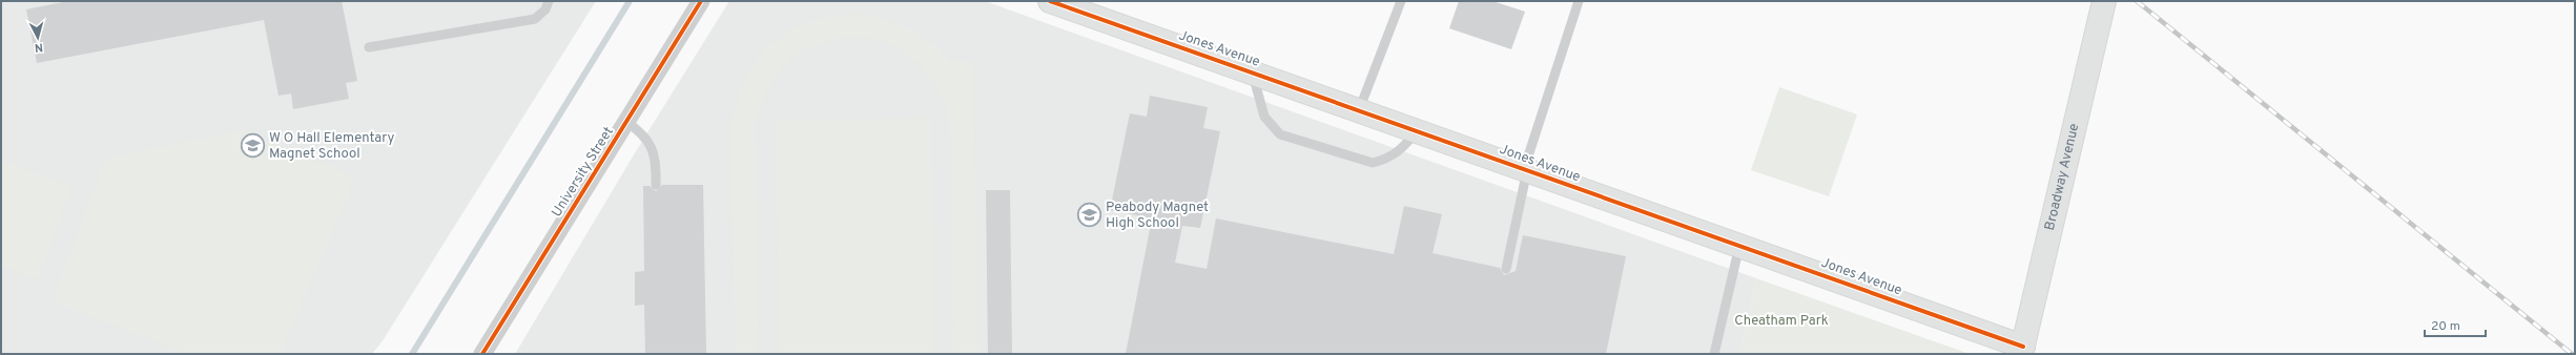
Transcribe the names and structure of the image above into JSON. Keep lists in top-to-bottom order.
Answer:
{
  "streets": {
    "street": ["Jones Avenue", "University Street", "Broadway Avenue"]
  },
  "crossings": [
    ["Jones Avenue", "Broadway Avenue"]
  ],
  "parks": ["Cheatham Park"],
  "places": {
    "school or university": ["W O Hall Elementary Magnet School", "Peabody Magnet High School"]
  },
  "scale_bar": "20 m",
  "north": "bottom"
}
